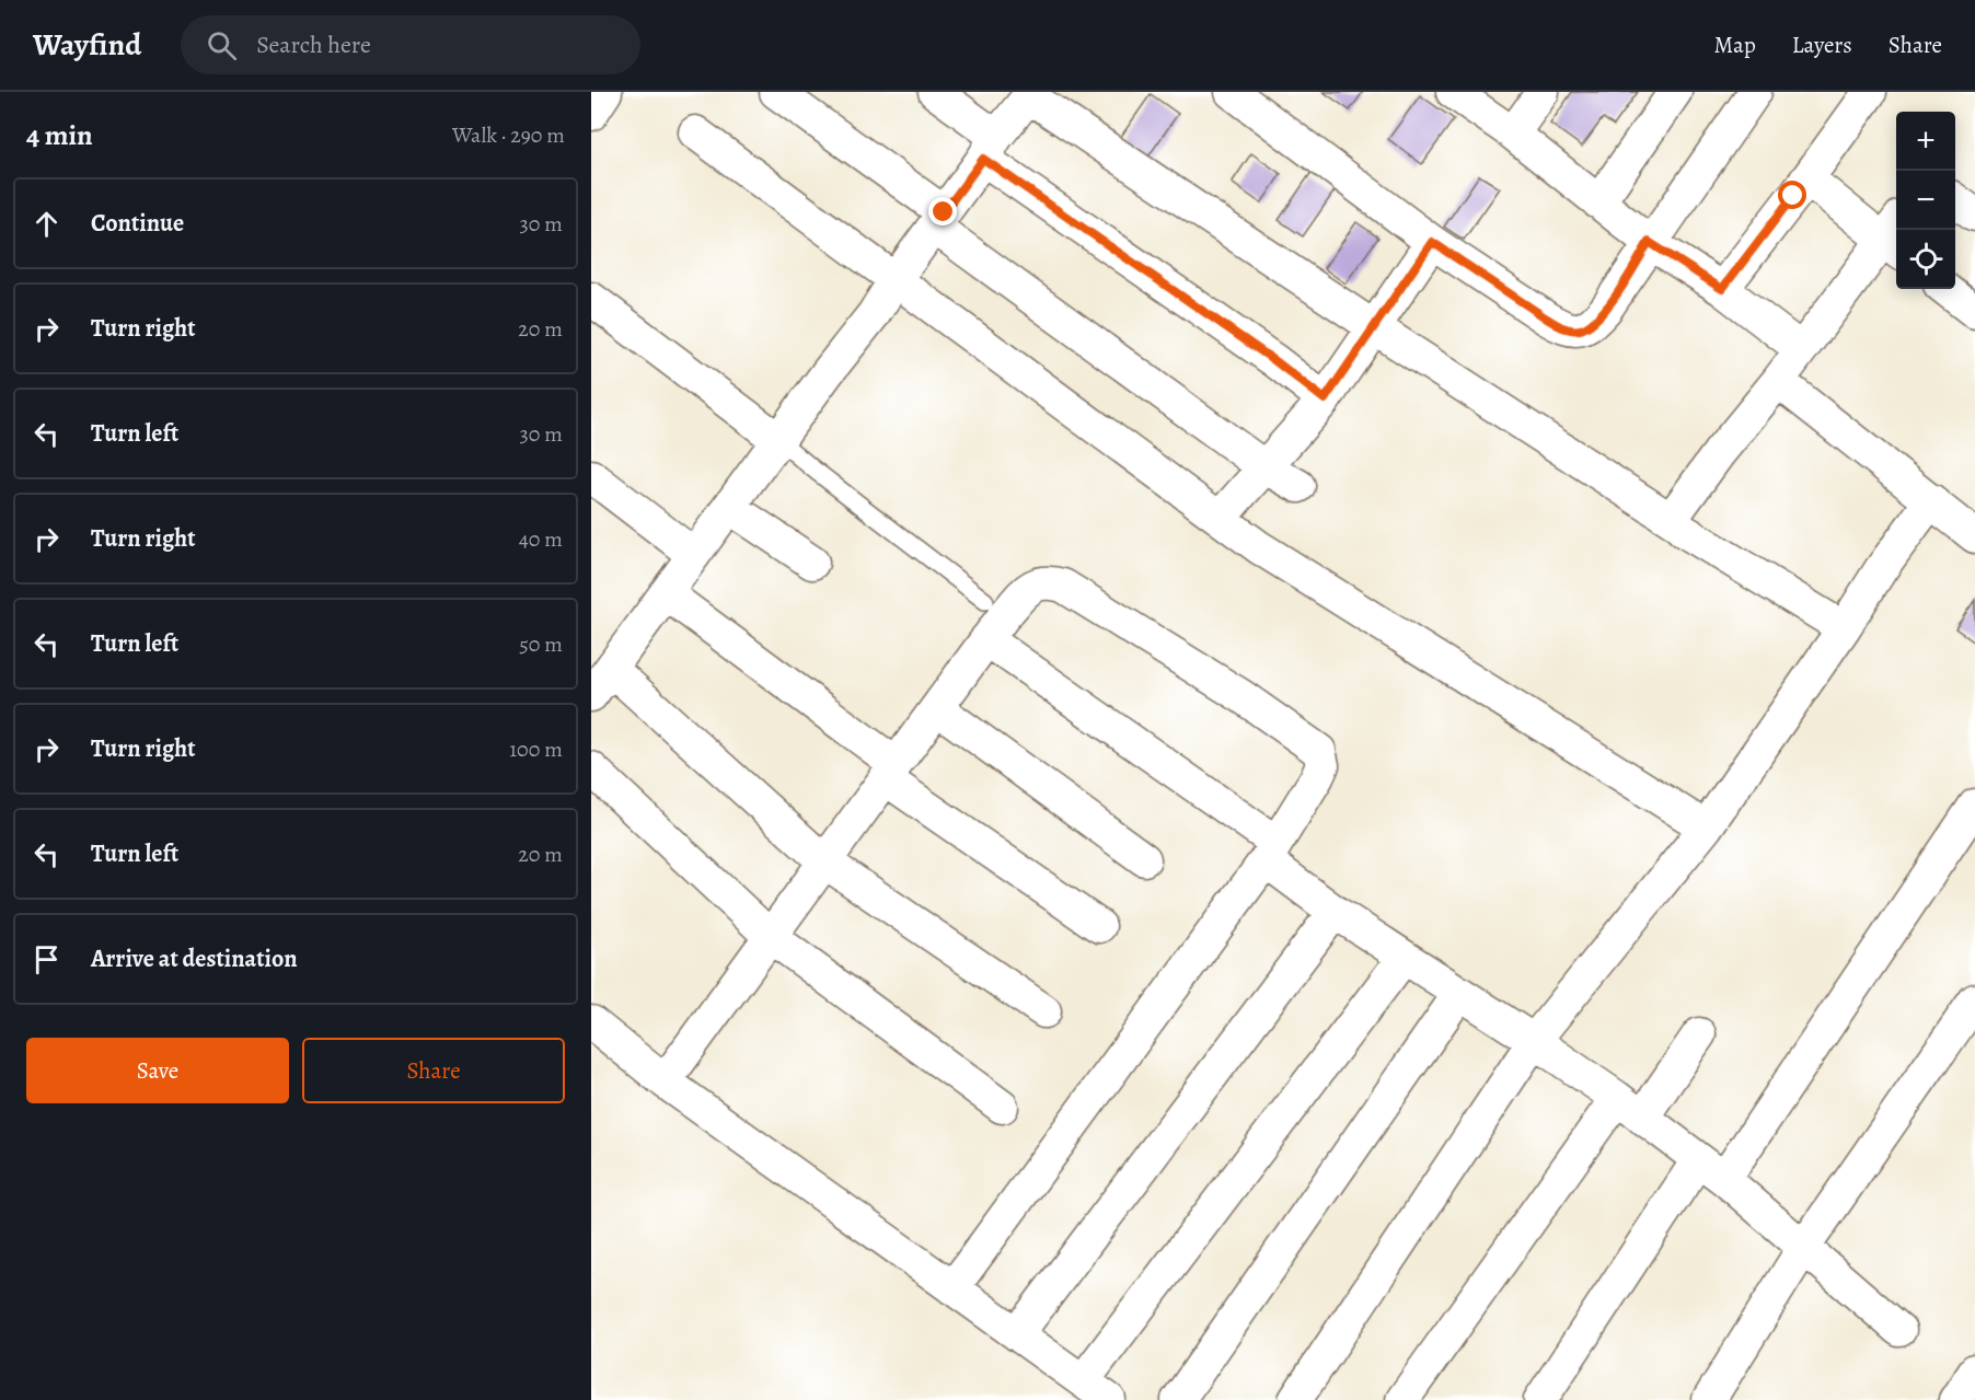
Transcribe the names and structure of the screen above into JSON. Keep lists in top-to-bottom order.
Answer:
{
  "page": {
    "header": "Wayfind",
    "search": "Search here",
    "nav": ["Map", "Layers", "Share"],
    "heading": ["4 min", "Walk · 290 m"],
    "map_buttons": ["+", "−"],
    "list": [
      ["Continue", "30 m"],
      ["Turn right", "20 m"],
      ["Turn left", "30 m"],
      ["Turn right", "40 m"],
      ["Turn left", "50 m"],
      ["Turn right", "100 m"],
      ["Turn left", "20 m"],
      "Arrive at destination"
    ],
    "buttons": ["Save", "Share"]
  }
}
